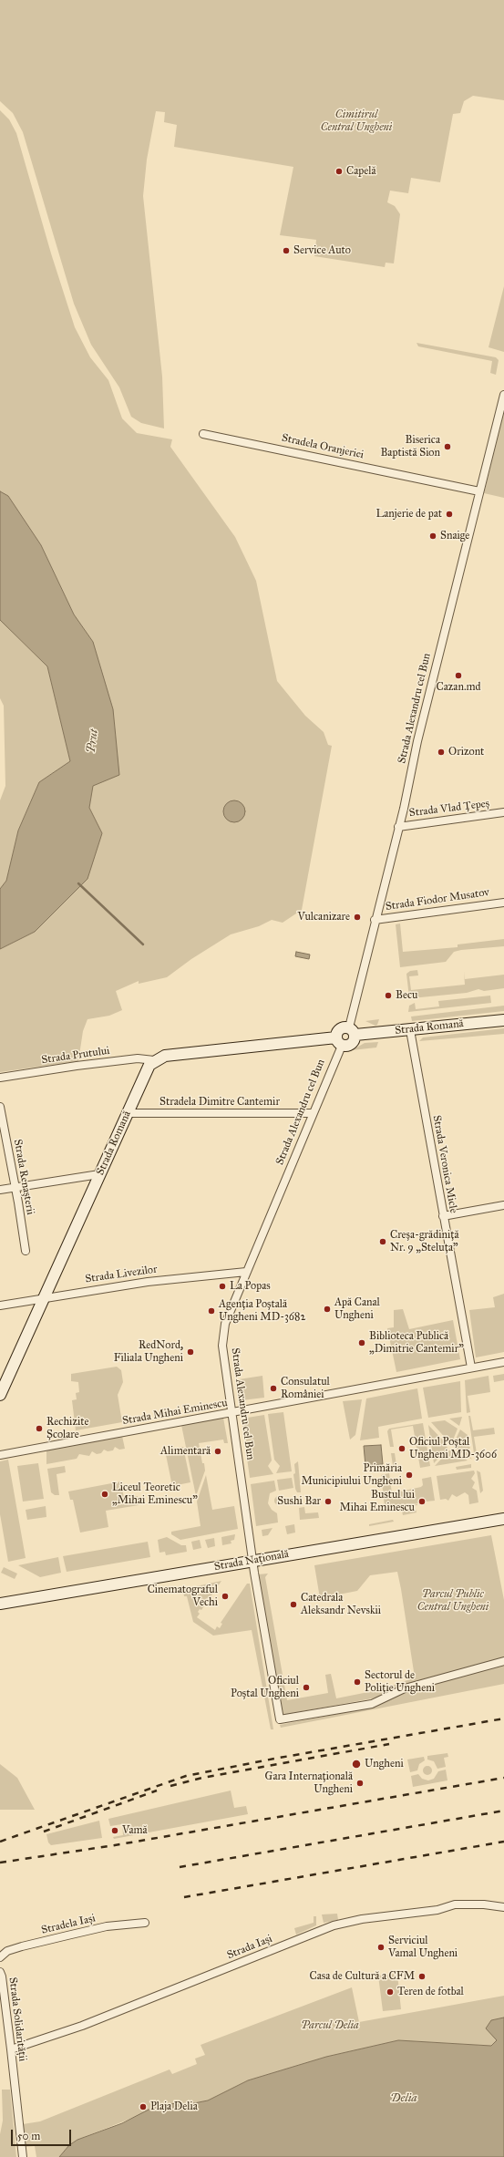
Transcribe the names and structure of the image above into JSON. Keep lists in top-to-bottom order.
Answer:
{
  "streets": {
    "main road": ["Strada Romană", "Strada Națională"],
    "street": [
      "Stradela Oranjeriei",
      "Strada Alexandru cel Bun",
      "Strada Vlad Ţepeș",
      "Strada Fiodor Musatov",
      "Strada Prutului",
      "Stradela Dimitre Cantemir",
      "Strada Veronica Micle",
      "Strada Renașterii",
      "Strada Livezilor",
      "Strada Mihai Eminescu",
      "Stradela Iași",
      "Strada Iași",
      "Strada Solidarității"
    ]
  },
  "crossings": [
    ["Stradela Oranjeriei", "Strada Alexandru cel Bun"],
    ["Strada Alexandru cel Bun", "Strada Vlad Ţepeș"],
    ["Strada Alexandru cel Bun", "Strada Fiodor Musatov"],
    ["Strada Alexandru cel Bun", "Strada Romană"],
    ["Strada Alexandru cel Bun", "Stradela Dimitre Cantemir"],
    ["Strada Alexandru cel Bun", "Strada Livezilor"],
    ["Strada Alexandru cel Bun", "Strada Mihai Eminescu"],
    ["Strada Alexandru cel Bun", "Strada Națională"],
    ["Strada Romană", "Strada Prutului"],
    ["Strada Romană", "Stradela Dimitre Cantemir"],
    ["Strada Romană", "Strada Veronica Micle"],
    ["Strada Romană", "Strada Livezilor"],
    ["Strada Veronica Micle", "Strada Mihai Eminescu"],
    ["Strada Iași", "Strada Solidarității"]
  ],
  "water": ["Prut", "Delia"],
  "parks": ["Cimitirul Central Ungheni", "Parcul Public Central Ungheni", "Parcul Delia"],
  "places": [
    "Capelă",
    "Service Auto",
    "Biserica Baptistă Sion",
    "Lanjerie de pat",
    "Snaige",
    "Cazan.md",
    "Orizont",
    "Vulcanizare",
    "Becu",
    "Creșa-grădiniță Nr. 9 „Steluța”",
    "La Popas",
    "Apă Canal Ungheni",
    "Agenția Poștală Ungheni MD-3682",
    "Biblioteca Publică „Dimitrie Cantemir\"",
    "RedNord, Filiala Ungheni",
    "Consulatul României",
    "Rechizite Școlare",
    "Oficiul Poștal Ungheni MD-3606",
    "Alimentară",
    "Primăria Municipiului Ungheni",
    "Liceul Teoretic „Mihai Eminescu”",
    "Sushi Bar",
    "Bustul lui Mihai Eminescu",
    "Cinematograful Vechi",
    "Catedrala Aleksandr Nevskii",
    "Sectorul de Poliție Ungheni",
    "Oficiul Poștal Ungheni",
    "Ungheni",
    "Gara Internațională Ungheni",
    "Vamă",
    "Serviciul Vamal Ungheni",
    "Casa de Cultură a CFM",
    "Teren de fotbal",
    "Plaja Delia"
  ],
  "scale_bar": "50 m"
}
